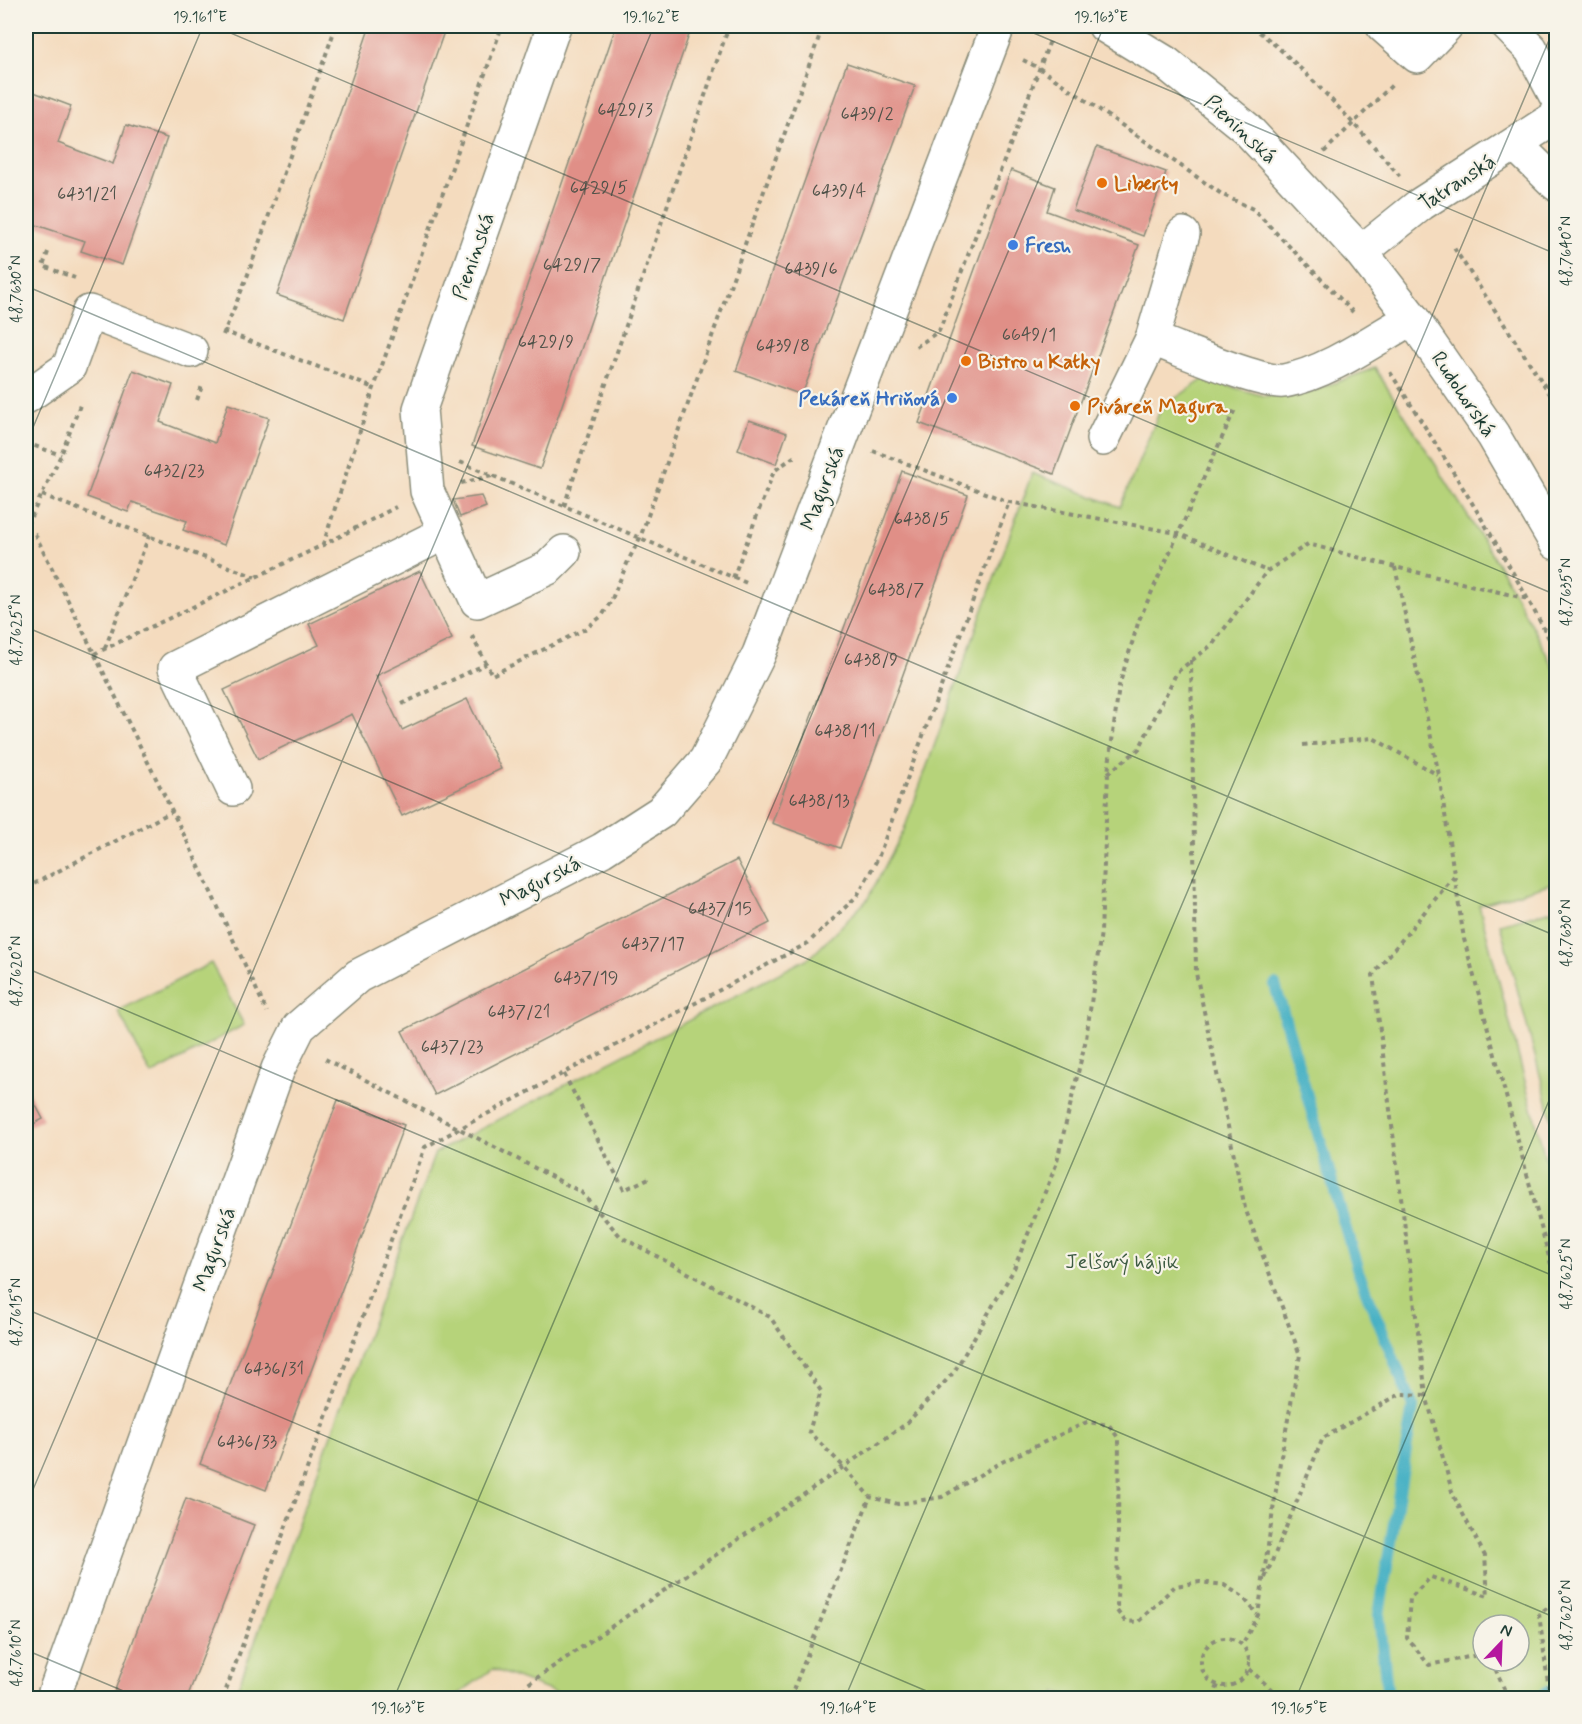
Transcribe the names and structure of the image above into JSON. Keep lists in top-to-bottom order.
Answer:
{
  "streets": {
    "street": [
      "Pieninská",
      "Tatranská",
      "Rudohorská",
      "Magurská"
    ]
  },
  "crossings": [
    ["Pieninská", "Tatranská"],
    ["Pieninská", "Rudohorská"],
    ["Tatranská", "Rudohorská"]
  ],
  "parks": ["Jelšový hájik"],
  "places": [
    "Liberty",
    "Fresh",
    "Bistro u Katky",
    "Pekáreň Hriňová",
    "Piváreň Magura"
  ],
  "house_numbers": [
    "6429/3",
    "6439/2",
    "6429/5",
    "6439/4",
    "6431/21",
    "6429/7",
    "6439/6",
    "6649/1",
    "6429/9",
    "6439/8",
    "6432/23",
    "6438/5",
    "6438/7",
    "6438/9",
    "6438/11",
    "6438/13",
    "6437/15",
    "6437/17",
    "6437/19",
    "6437/21",
    "6437/23",
    "6436/31",
    "6436/33"
  ],
  "north": "top right",
  "coordinates": [
    "19.161°E",
    "19.162°E",
    "19.163°E",
    "48.7640°N",
    "48.7630°N",
    "48.7635°N",
    "48.7625°N",
    "48.7620°N",
    "48.7615°N",
    "48.7610°N",
    "19.164°E",
    "19.165°E"
  ]
}
